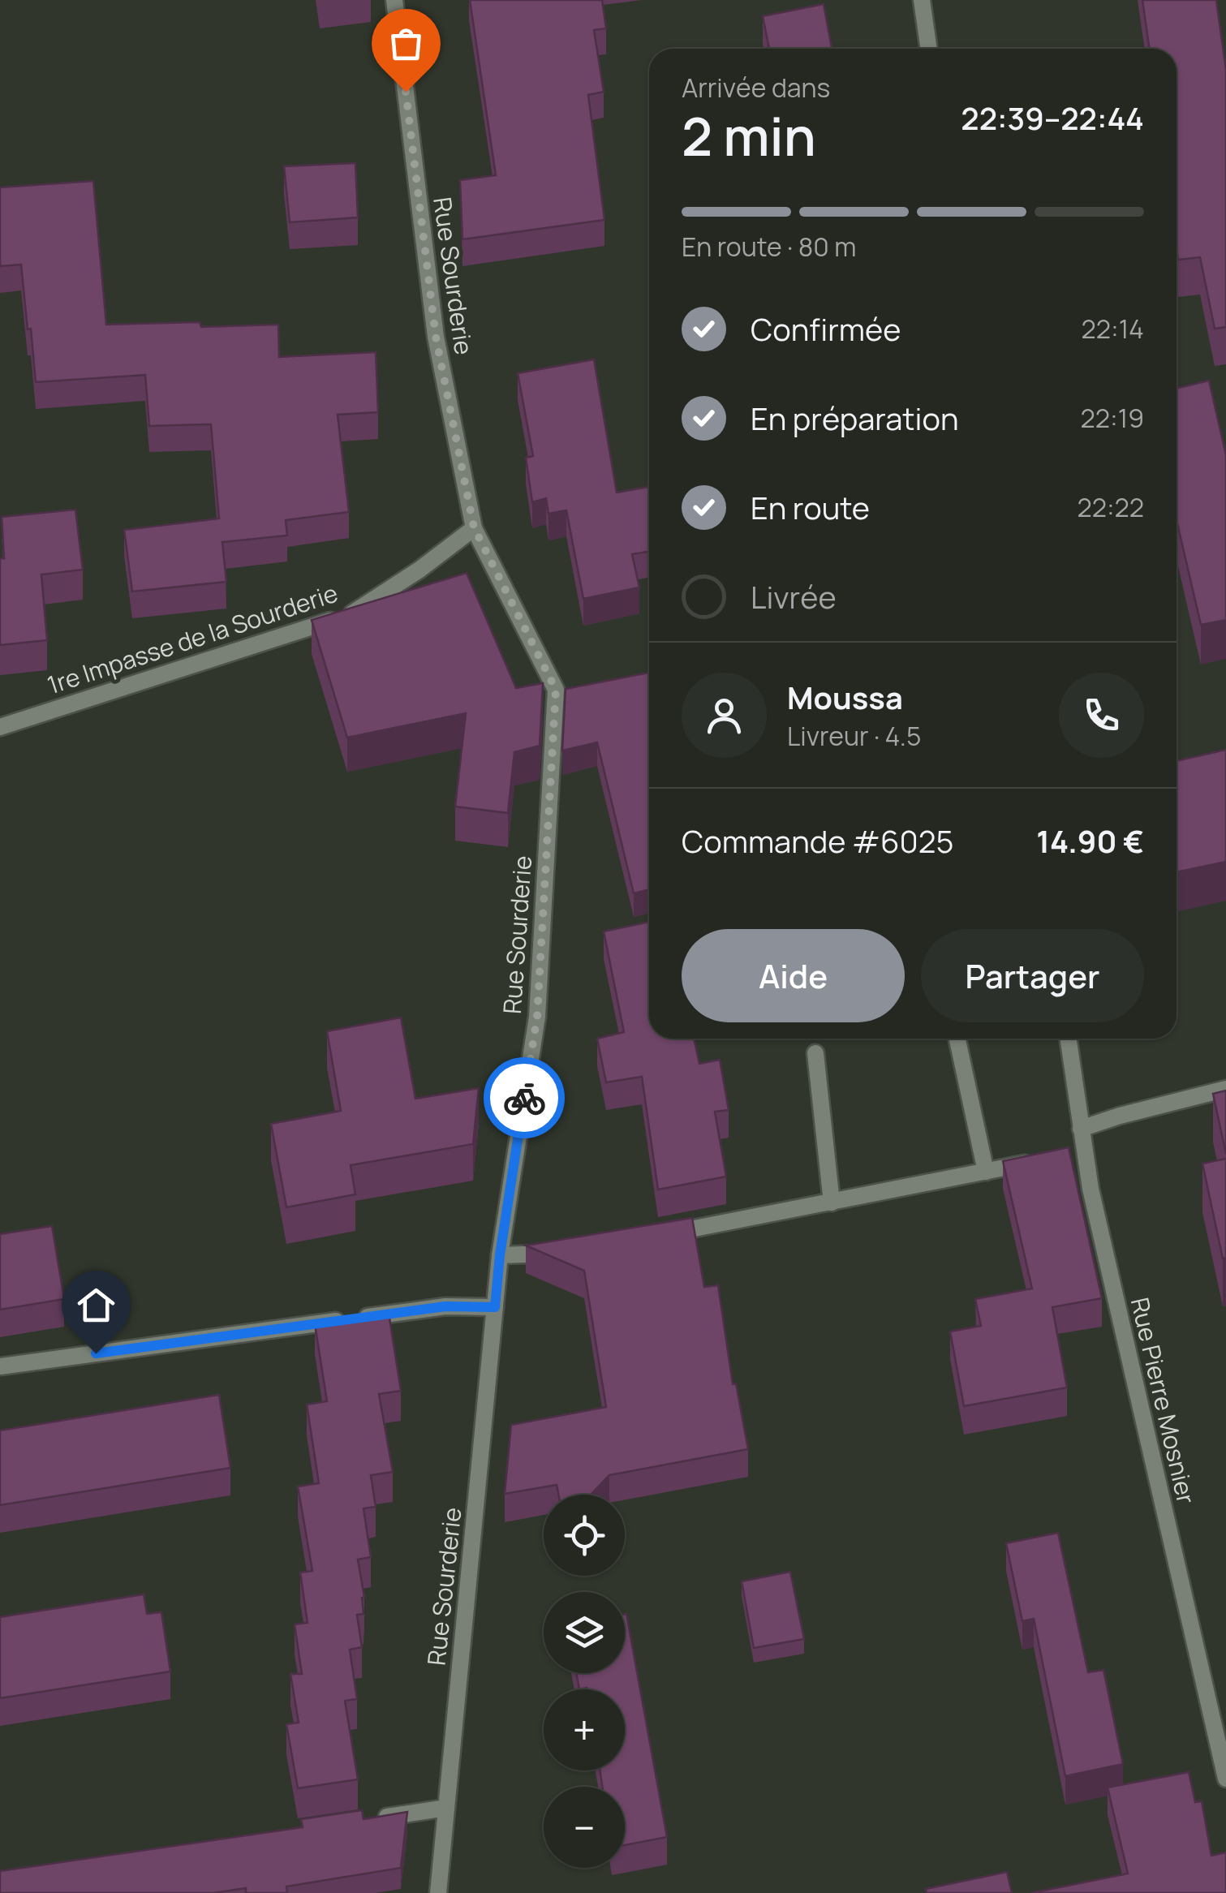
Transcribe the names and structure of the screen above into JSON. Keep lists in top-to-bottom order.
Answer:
{
  "streets": {
    "street": ["Rue Sourderie", "1re Impasse de la Sourderie", "Rue Pierre Mosnier"]
  },
  "crossings": [
    ["Rue Sourderie", "1re Impasse de la Sourderie"]
  ],
  "page": {
    "heading": ["2 min", "Arrivée dans", "22:39–22:44"],
    "panel": [
      "Moussa",
      "Livreur · 4.5",
      "Commande #6025",
      "14.90 €"
    ],
    "bar": "En route · 80 m",
    "list": [
      ["Confirmée", "22:14"],
      ["En préparation", "22:19"],
      ["En route", "22:22"],
      "Livrée"
    ],
    "buttons": ["Aide", "Partager"],
    "map_buttons": ["+", "−"]
  }
}
